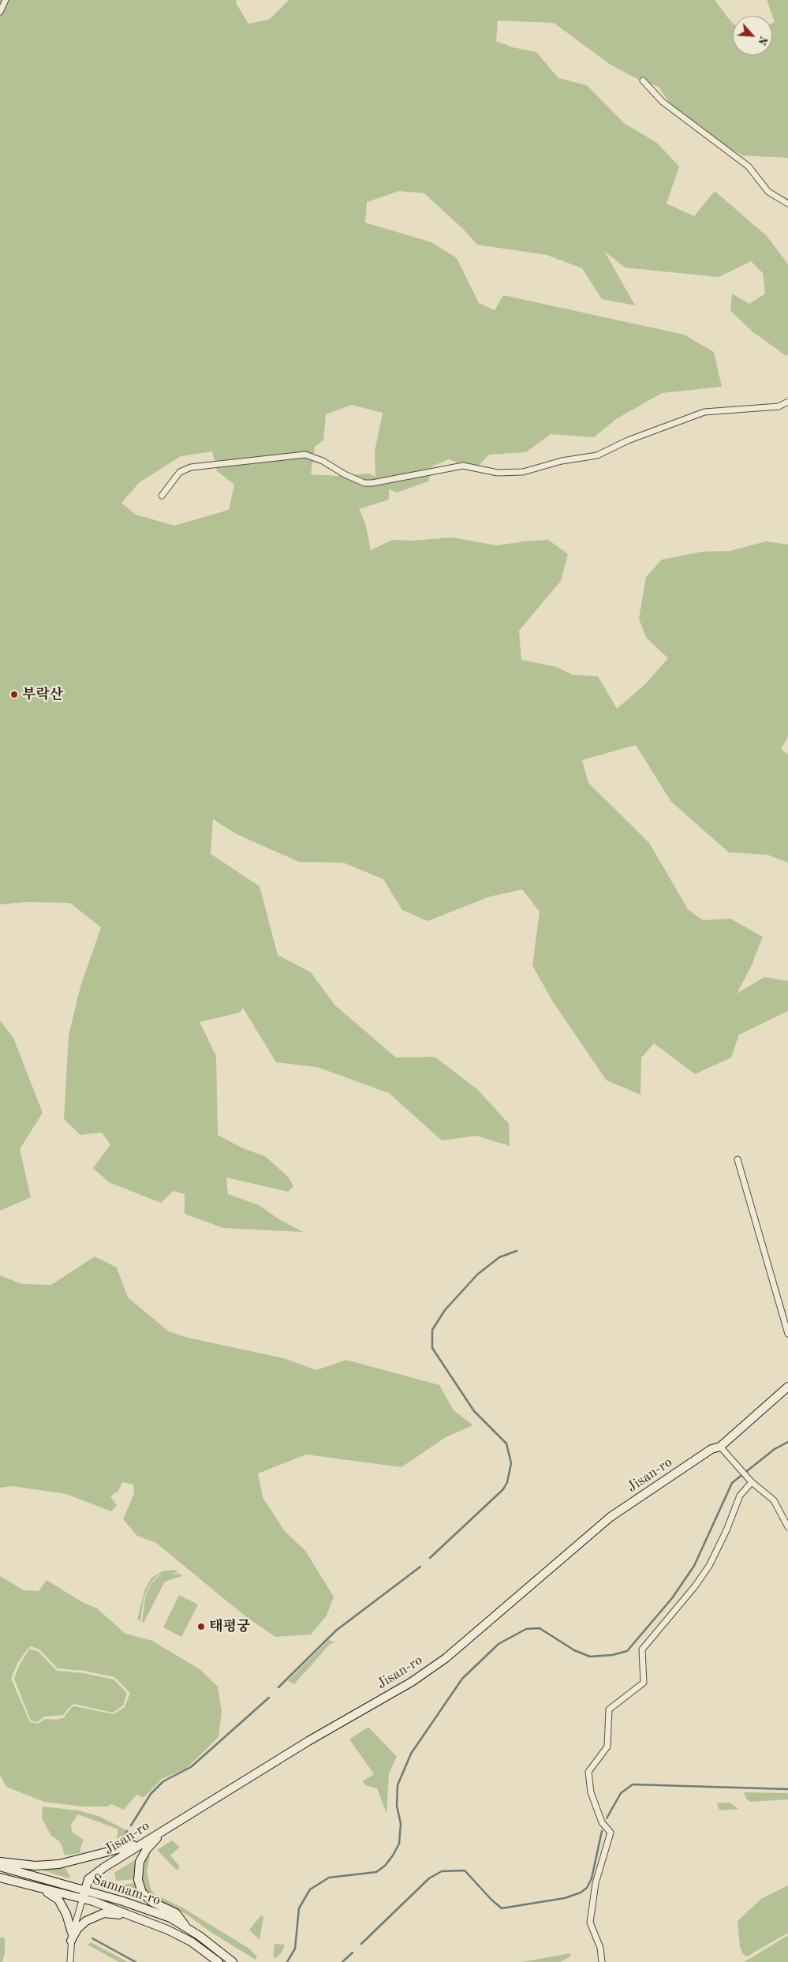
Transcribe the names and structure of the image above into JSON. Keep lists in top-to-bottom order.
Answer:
{
  "streets": {
    "main road": ["Jisan-ro", "Samnam-ro"]
  },
  "crossings": [
    ["Jisan-ro", "Samnam-ro"]
  ],
  "places": ["부락산", "태평궁"],
  "north": "bottom right"
}
